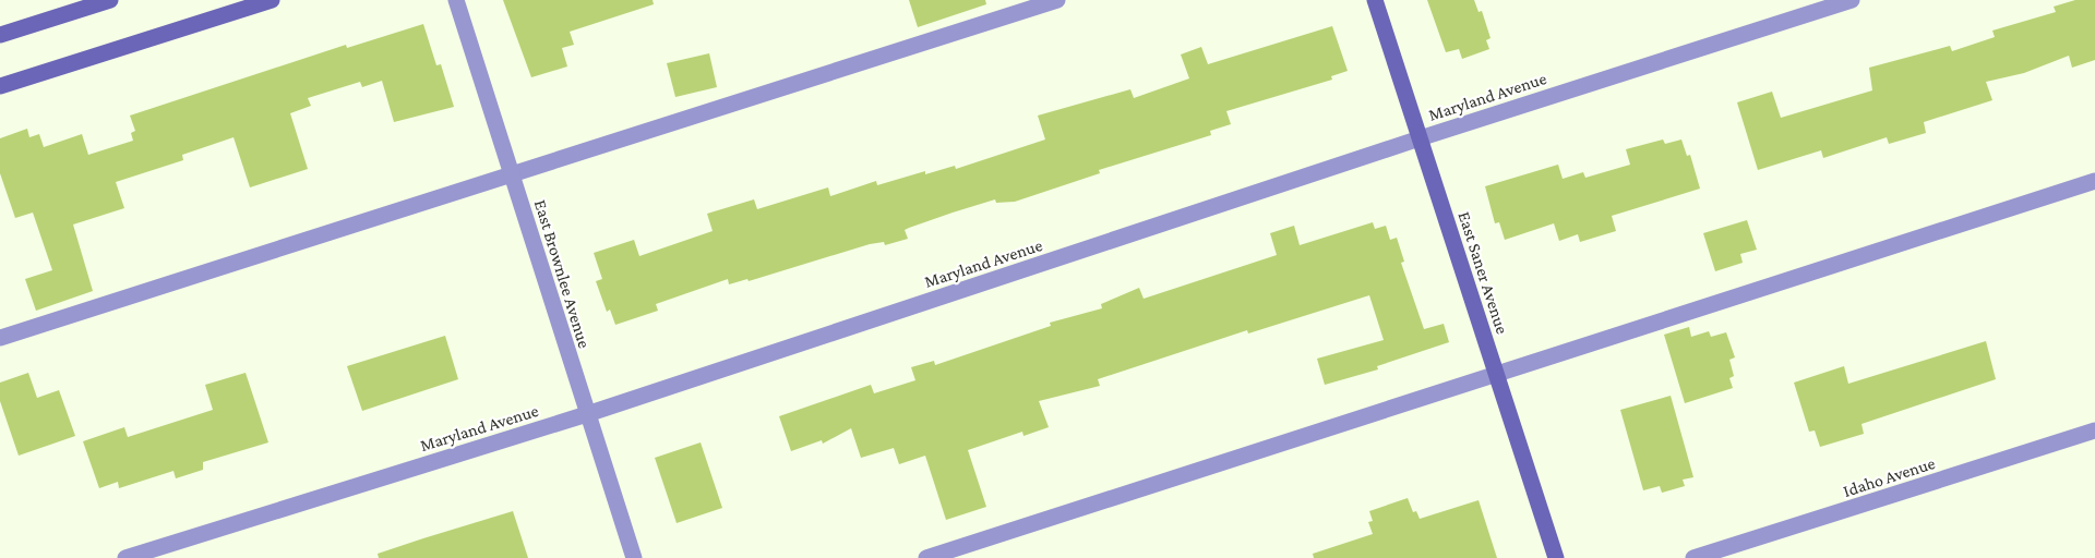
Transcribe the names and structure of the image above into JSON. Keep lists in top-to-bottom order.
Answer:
{
  "streets": {
    "street": [
      "Maryland Avenue",
      "East Saner Avenue",
      "East Brownlee Avenue",
      "Idaho Avenue"
    ]
  },
  "crossings": [
    ["Maryland Avenue", "East Saner Avenue"],
    ["Maryland Avenue", "East Brownlee Avenue"]
  ]
}
